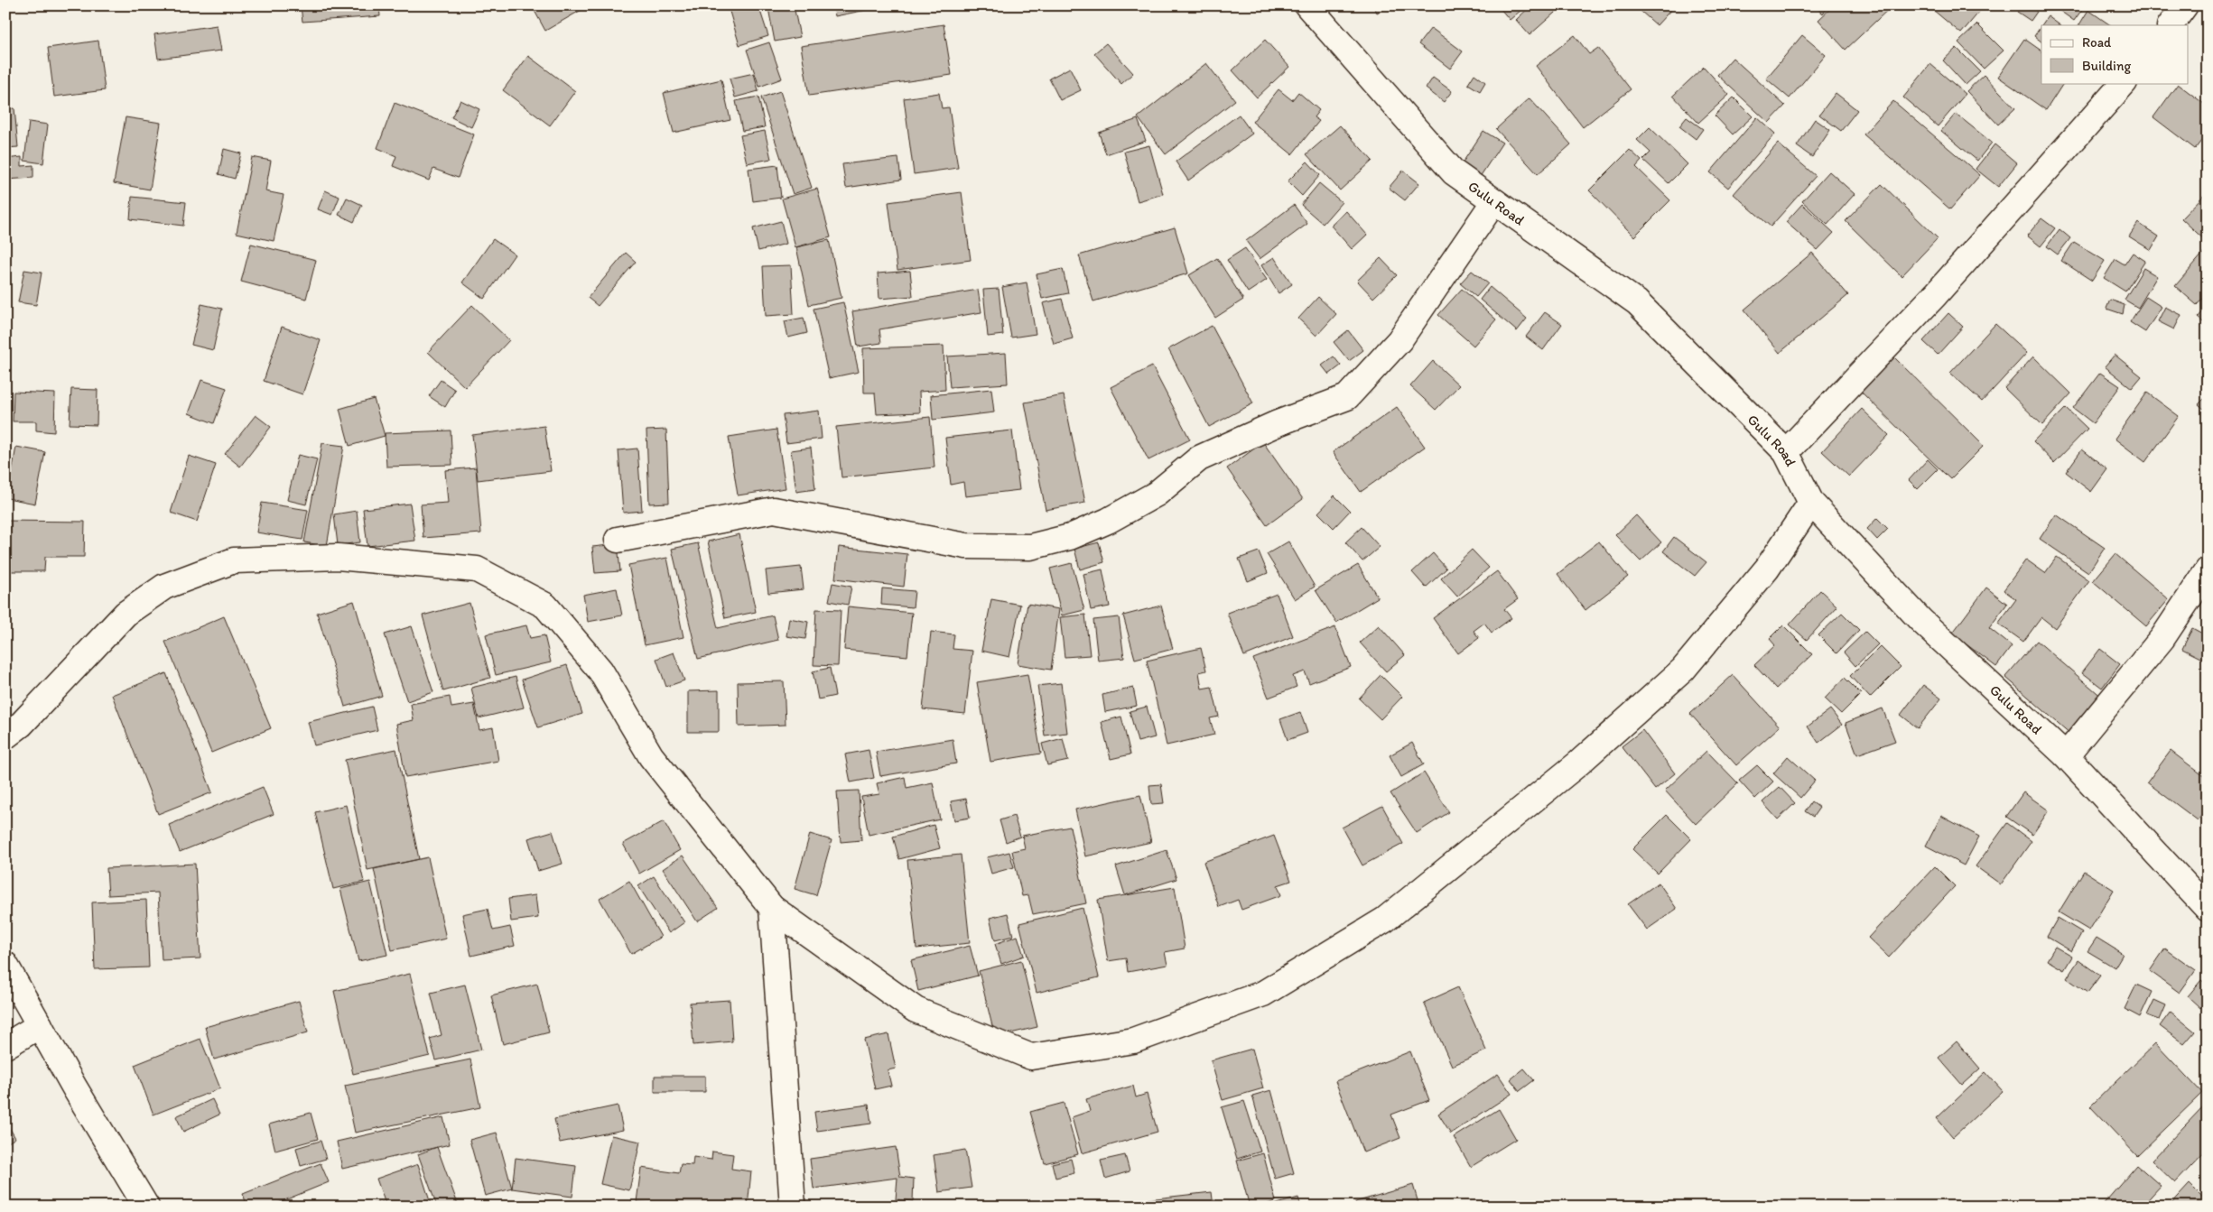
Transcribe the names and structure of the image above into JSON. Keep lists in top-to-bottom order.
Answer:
{
  "streets": {
    "street": ["Gulu Road"]
  },
  "legend": ["Road", "Building"]
}
